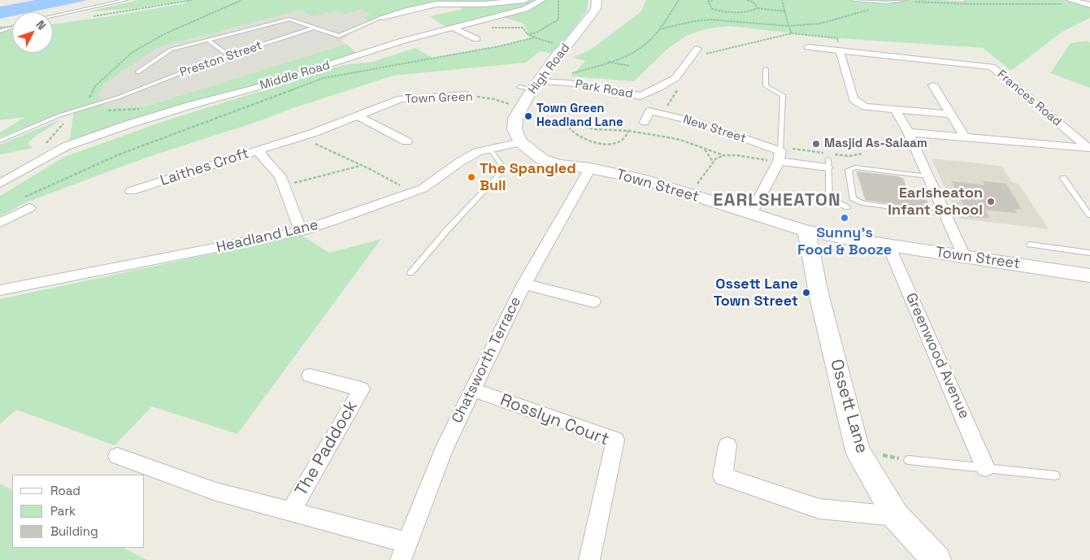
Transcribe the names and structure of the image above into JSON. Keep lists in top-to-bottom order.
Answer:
{
  "streets": {
    "street": [
      "High Road",
      "Middle Road",
      "Park Road",
      "Town Green",
      "Frances Road",
      "New Street",
      "Laithes Croft",
      "Town Street",
      "Headland Lane",
      "Greenwood Avenue",
      "Chatsworth Terrace",
      "Ossett Lane",
      "Rosslyn Court",
      "The Paddock"
    ],
    "lane": ["Preston Street"]
  },
  "crossings": [
    ["High Road", "Park Road"],
    ["High Road", "Town Green"],
    ["High Road", "Town Street"],
    ["High Road", "Headland Lane"],
    ["Town Green", "New Street"],
    ["Town Green", "Laithes Croft"],
    ["New Street", "Town Street"],
    ["Laithes Croft", "Headland Lane"],
    ["Town Street", "Headland Lane"],
    ["Town Street", "Greenwood Avenue"],
    ["Town Street", "Chatsworth Terrace"],
    ["Town Street", "Ossett Lane"],
    ["Chatsworth Terrace", "Rosslyn Court"],
    ["Chatsworth Terrace", "The Paddock"]
  ],
  "districts": ["EARLSHEATON"],
  "places": [
    "Town Green Headland Lane",
    "Masjid As-Salaam",
    "The Spangled Bull",
    "Earlsheaton Infant School",
    "Sunny's Food & Booze",
    "Ossett Lane Town Street"
  ],
  "legend": ["Road", "Park", "Building"],
  "north": "top right"
}
